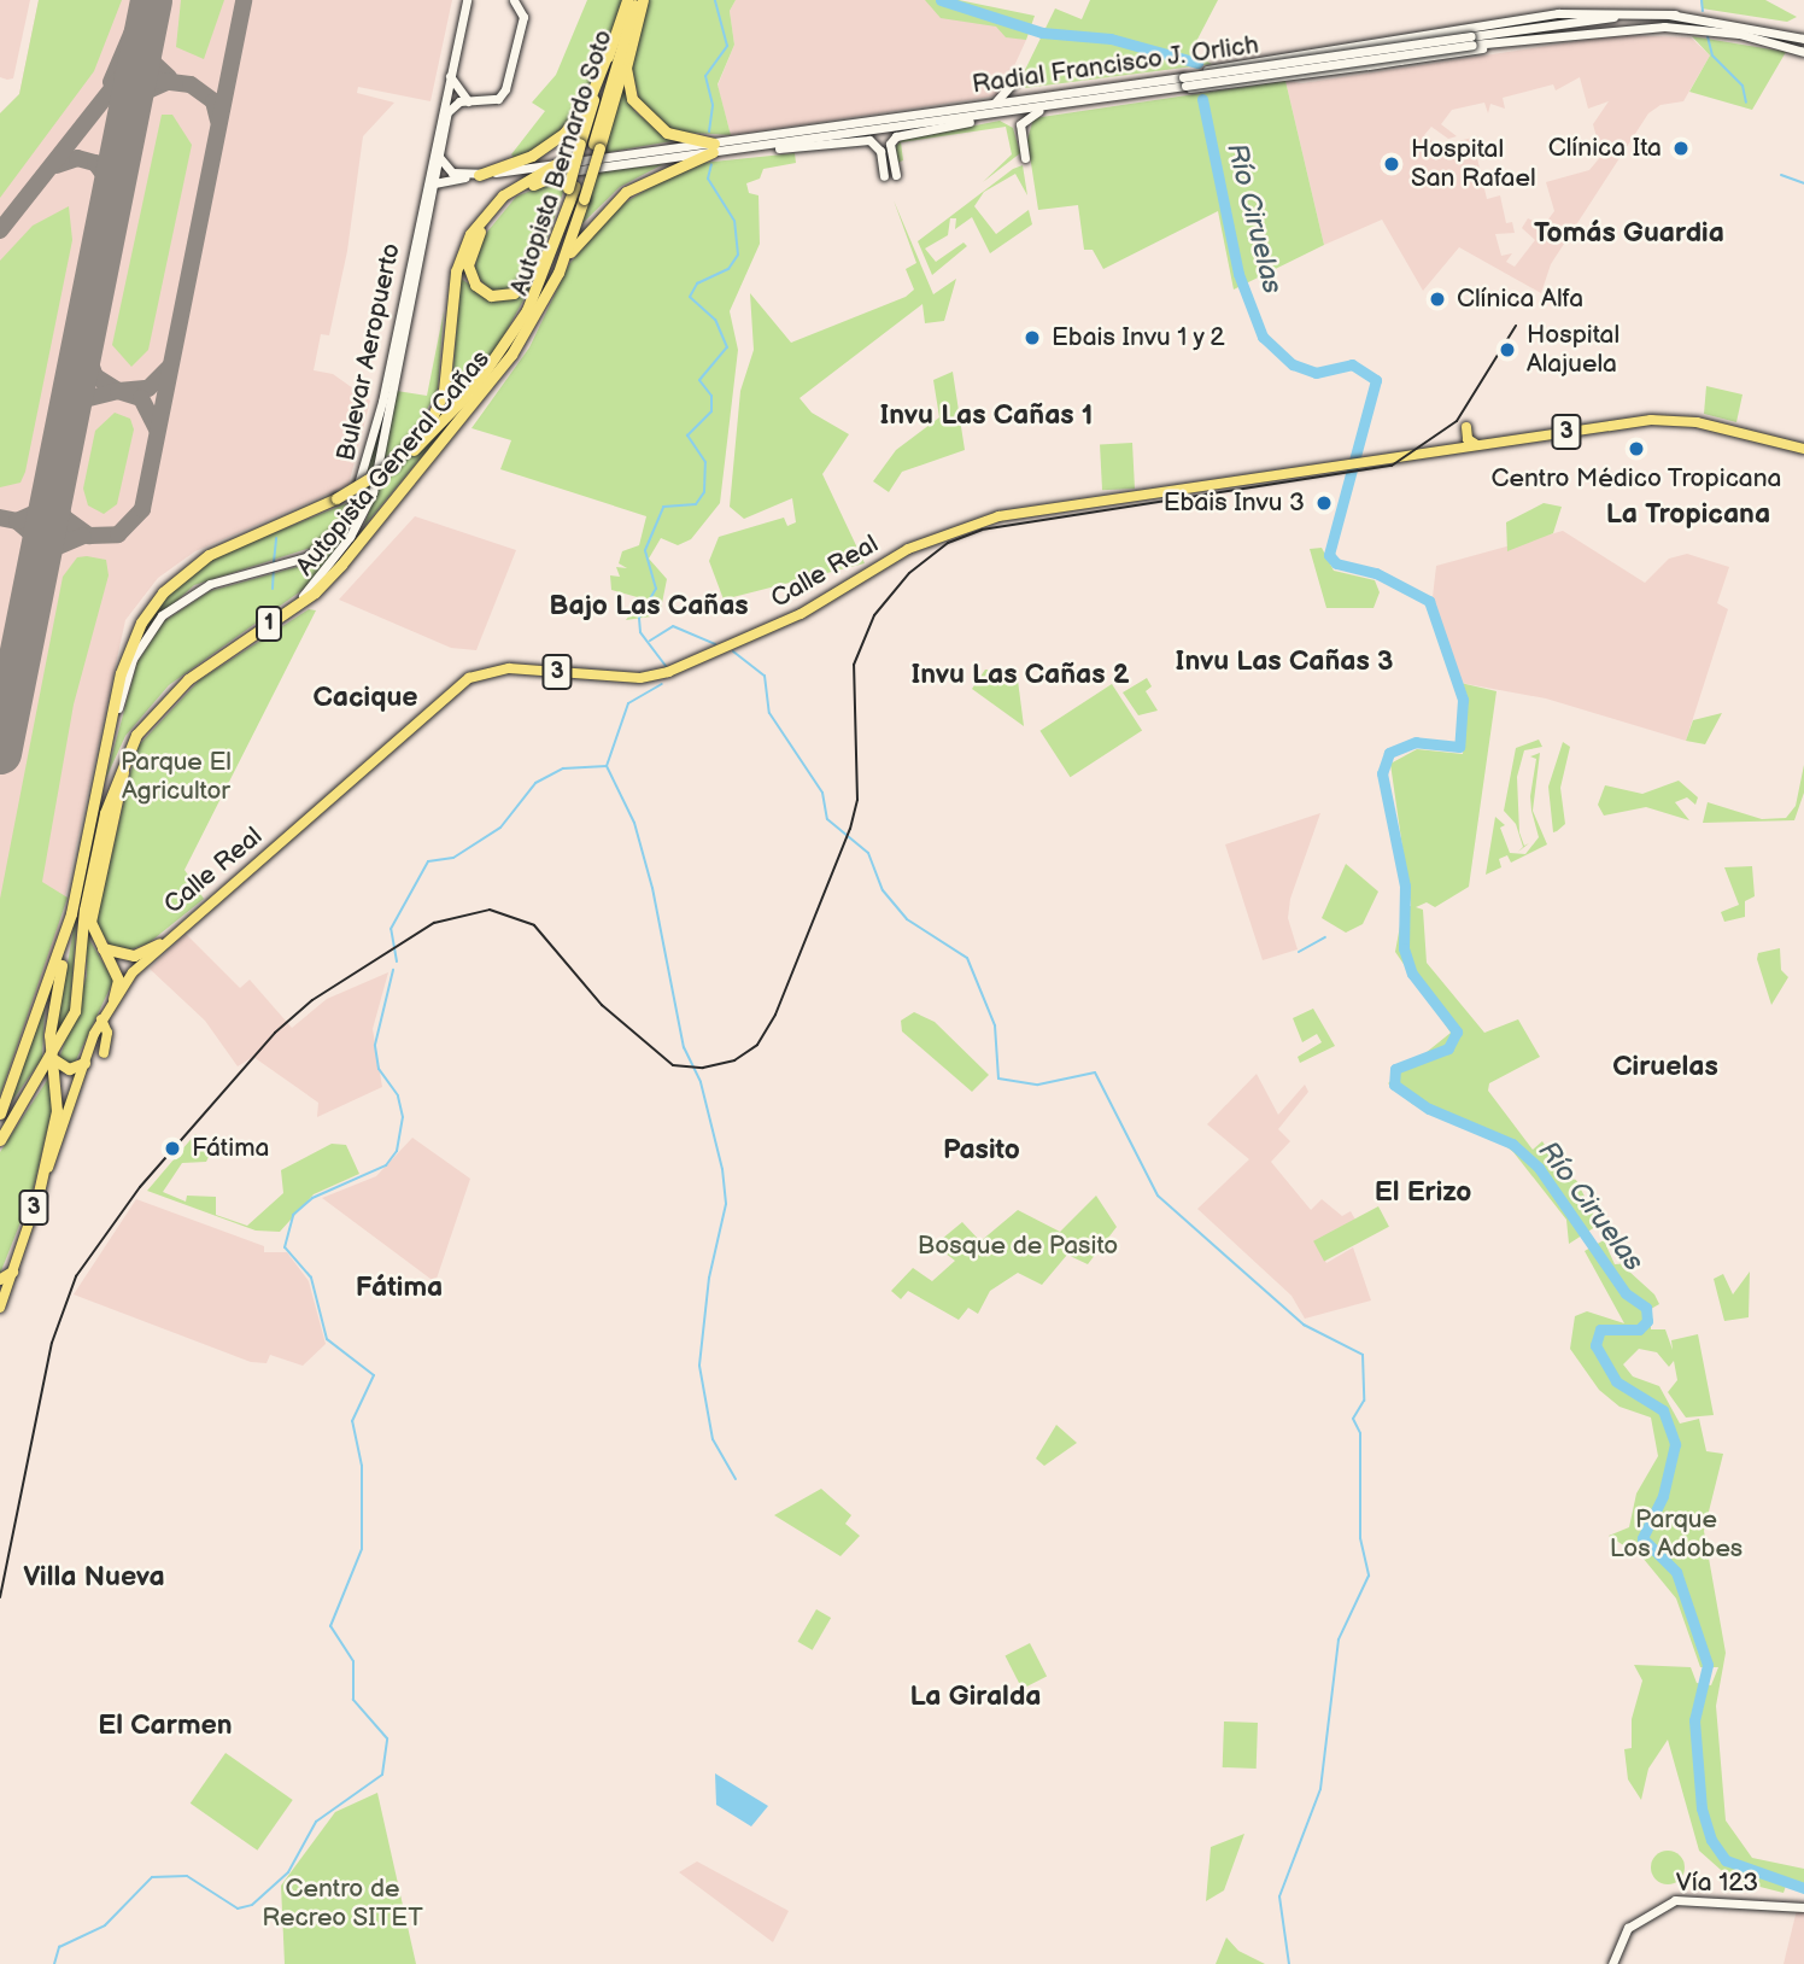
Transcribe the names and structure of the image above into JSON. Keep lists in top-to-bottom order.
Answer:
{
  "streets": {
    "highway": ["Autopista Bernardo Soto", "Autopista General Cañas", "1"],
    "main road": [
      "Radial Francisco J. Orlich",
      "Bulevar Aeropuerto",
      "3",
      "Calle Real",
      "Vía 123"
    ]
  },
  "crossings": [
    ["Radial Francisco J. Orlich", "Bulevar Aeropuerto"],
    ["Autopista Bernardo Soto", "Autopista General Cañas"],
    ["Autopista Bernardo Soto", "1"],
    ["Bulevar Aeropuerto", "Autopista General Cañas"]
  ],
  "districts": [
    "Tomás Guardia",
    "Invu Las Cañas 1",
    "La Tropicana",
    "Bajo Las Cañas",
    "Invu Las Cañas 3",
    "Invu Las Cañas 2",
    "Cacique",
    "Ciruelas",
    "Pasito",
    "El Erizo",
    "Fátima",
    "Villa Nueva",
    "La Giralda",
    "El Carmen"
  ],
  "water": ["Río Ciruelas"],
  "parks": [
    "Parque El Agricultor",
    "Bosque de Pasito",
    "Parque Los Adobes",
    "Centro de Recreo SITET"
  ],
  "places": [
    "Clínica Ita",
    "Hospital San Rafael",
    "Clínica Alfa",
    "Ebais Invu 1 y 2",
    "Hospital Alajuela",
    "Centro Médico Tropicana",
    "Ebais Invu 3",
    "Fátima"
  ]
}
